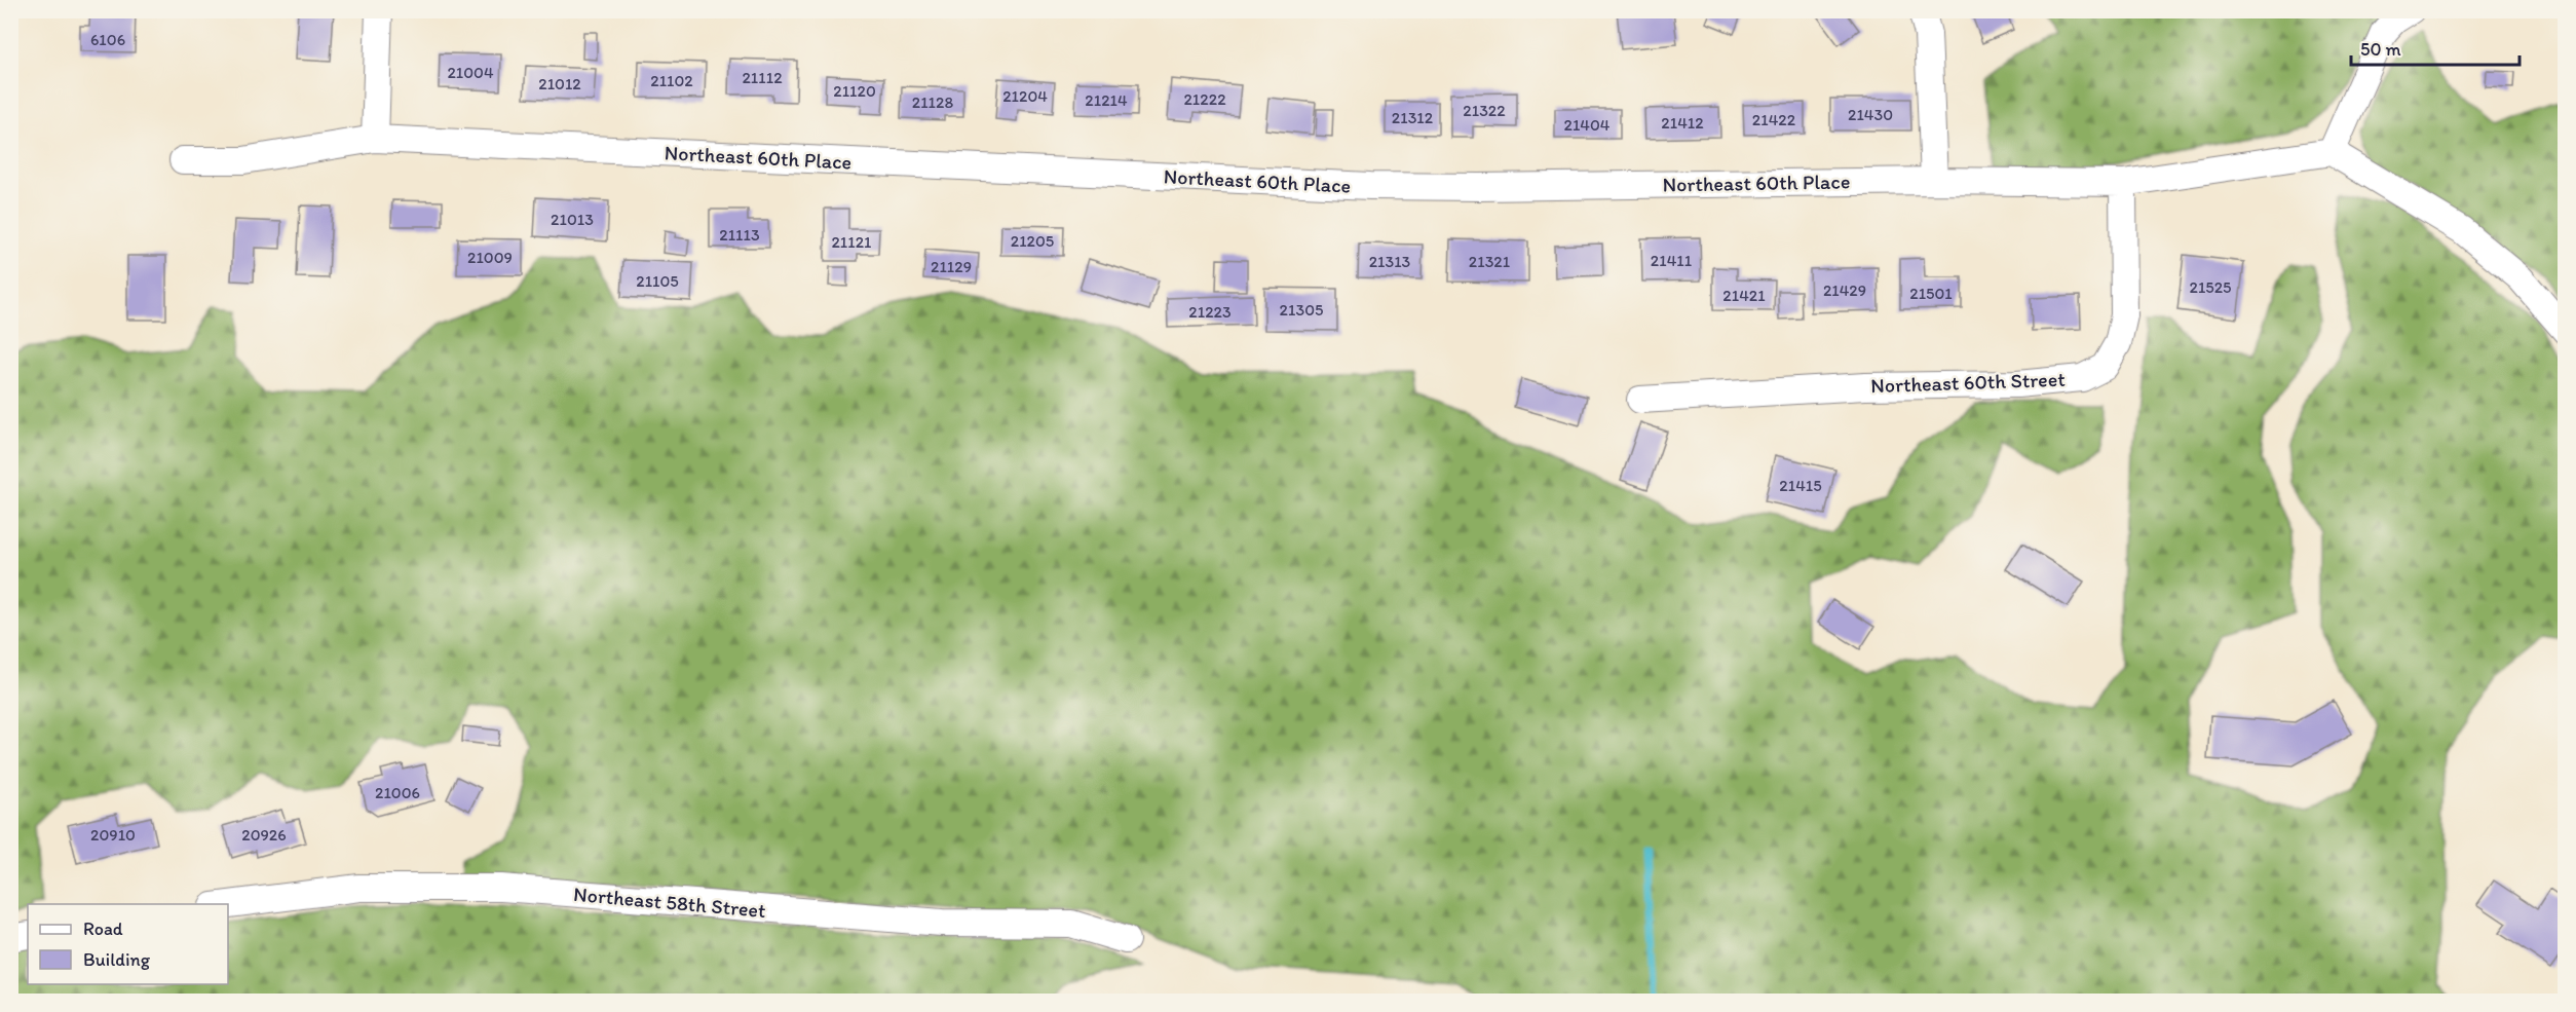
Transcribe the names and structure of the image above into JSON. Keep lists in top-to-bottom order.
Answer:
{
  "streets": {
    "street": ["Northeast 60th Place", "Northeast 60th Street", "Northeast 58th Street"]
  },
  "crossings": [
    ["Northeast 60th Place", "Northeast 60th Street"]
  ],
  "house_numbers": [
    "6106",
    "21004",
    "21112",
    "21102",
    "21012",
    "21120",
    "21204",
    "21222",
    "21214",
    "21128",
    "21322",
    "21430",
    "21312",
    "21422",
    "21412",
    "21404",
    "21013",
    "21113",
    "21205",
    "21121",
    "21009",
    "21411",
    "21313",
    "21321",
    "21129",
    "21105",
    "21525",
    "21429",
    "21501",
    "21421",
    "21305",
    "21223",
    "21415",
    "21006",
    "20910",
    "20926"
  ],
  "legend": ["Road", "Building"],
  "scale_bar": "50 m"
}
